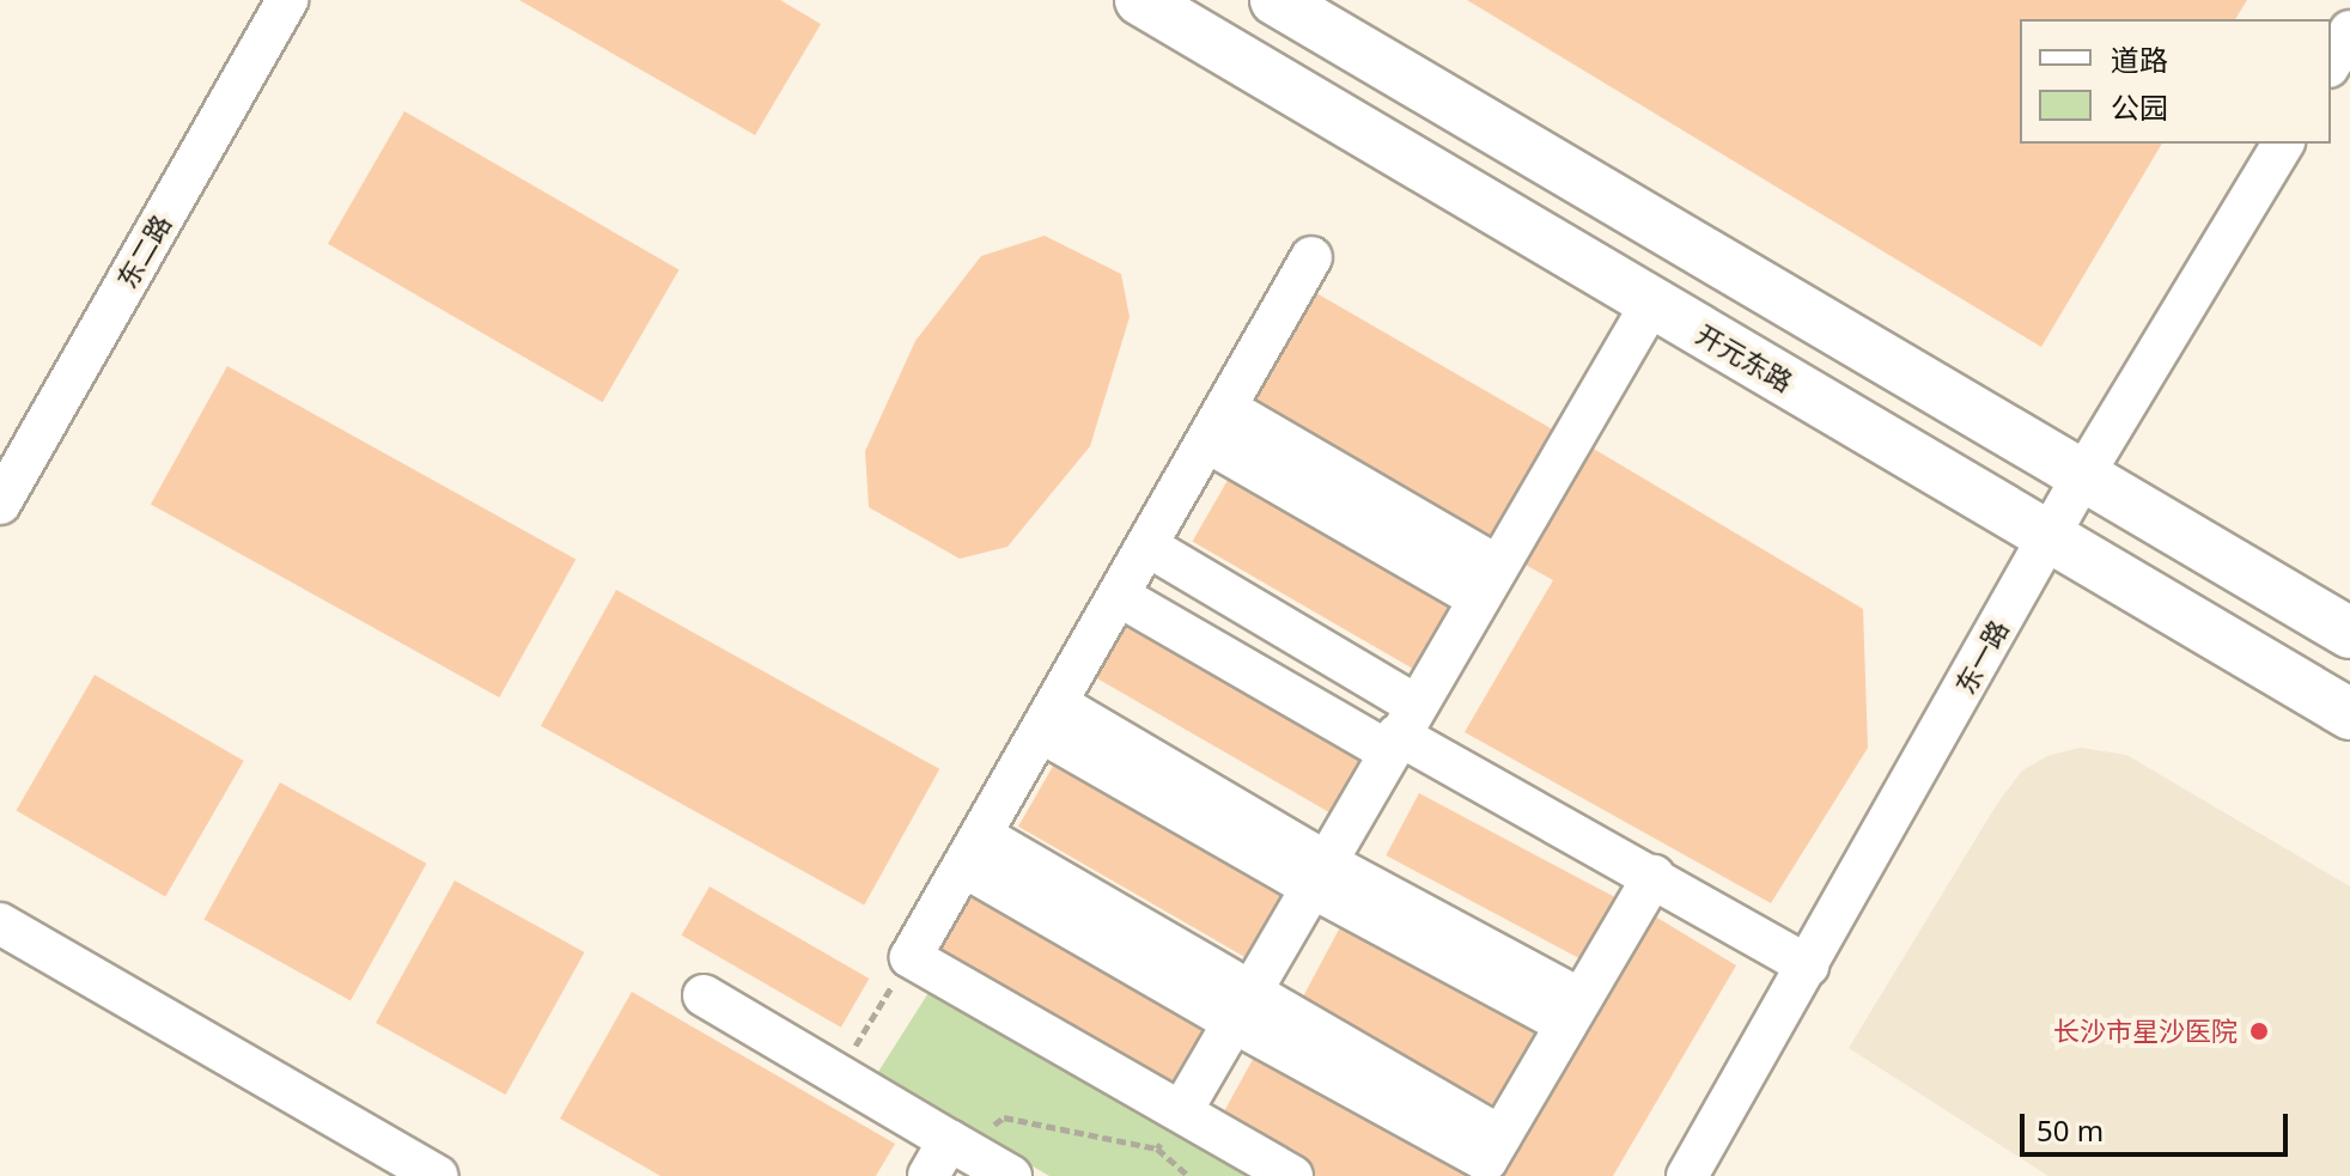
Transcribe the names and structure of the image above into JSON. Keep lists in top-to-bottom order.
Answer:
{
  "streets": {
    "main road": ["开元东路"],
    "street": ["东二路", "东一路"]
  },
  "crossings": [
    ["开元东路", "东一路"]
  ],
  "places": ["长沙市星沙医院"],
  "legend": ["道路", "公园"],
  "scale_bar": "50 m"
}
